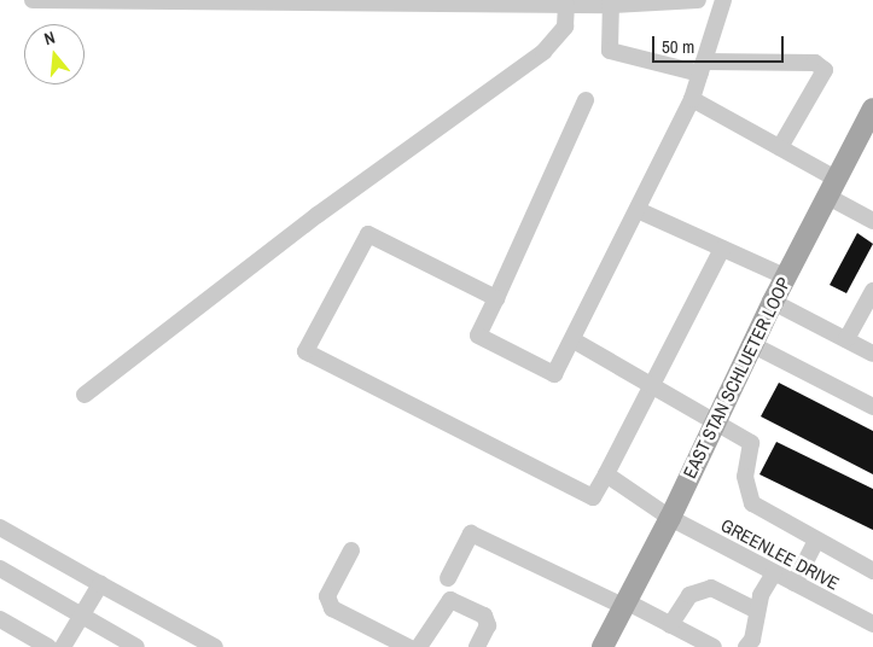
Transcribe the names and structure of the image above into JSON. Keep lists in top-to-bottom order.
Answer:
{
  "streets": {
    "main road": ["EAST STAN SCHLUETER LOOP"],
    "street": ["GREENLEE DRIVE"]
  },
  "crossings": [
    ["EAST STAN SCHLUETER LOOP", "GREENLEE DRIVE"]
  ],
  "scale_bar": "50 m",
  "north": "top"
}
